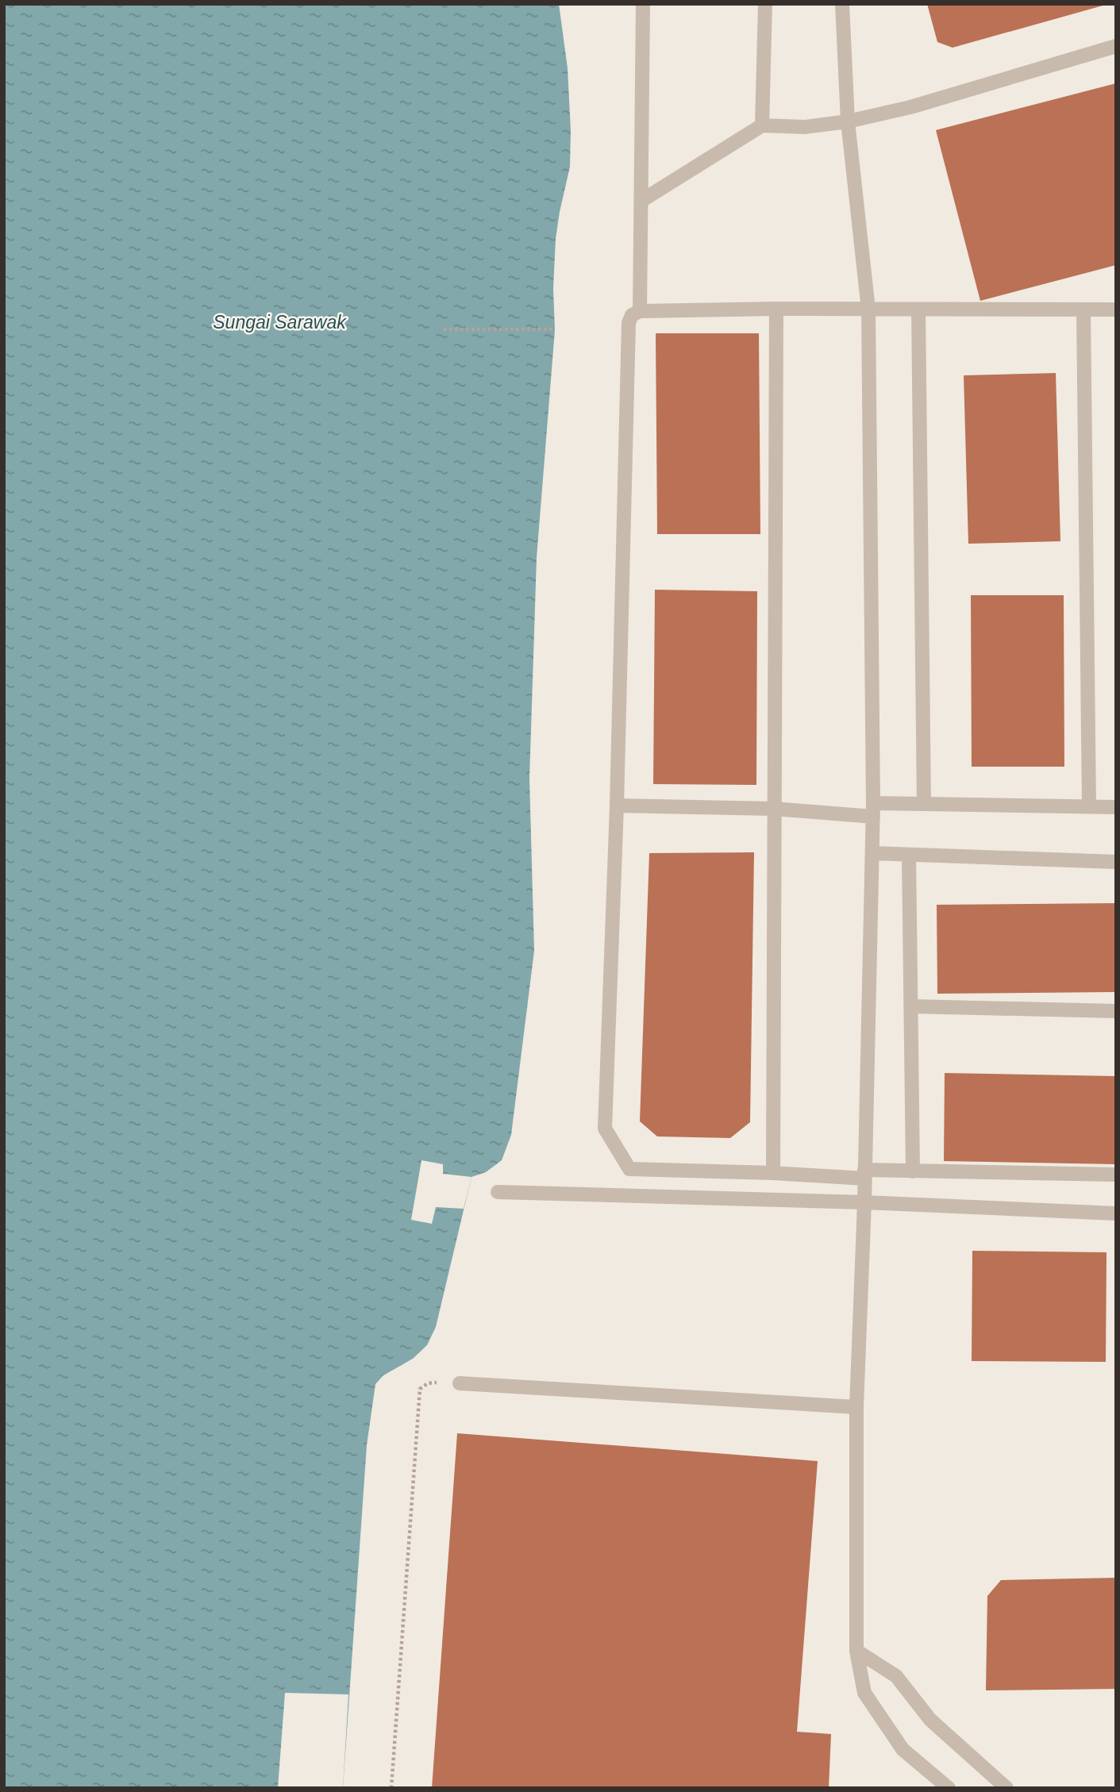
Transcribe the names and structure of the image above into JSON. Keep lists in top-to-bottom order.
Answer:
{
  "water": ["Sungai Sarawak"]
}
